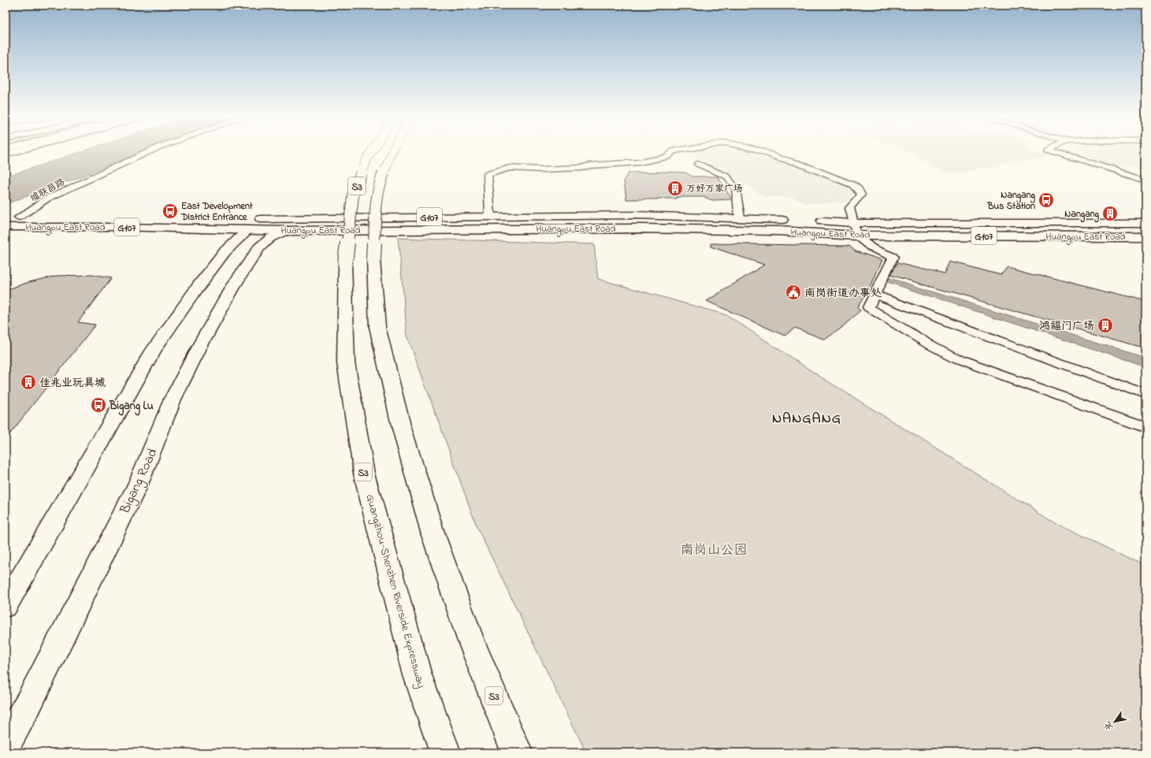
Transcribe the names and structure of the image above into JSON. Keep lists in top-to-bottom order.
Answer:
{
  "streets": {
    "main road": [
      "S3",
      "G107",
      "Huangpu East Road",
      "Bigang Road",
      "Guangzhou-Shenzhen Riverside Expressway"
    ],
    "street": ["墟联昌路"]
  },
  "crossings": [
    ["墟联昌路", "Huangpu East Road"],
    ["Huangpu East Road", "Bigang Road"]
  ],
  "districts": ["NANGANG"],
  "parks": ["南岗山公园"],
  "places": {
    "building": [
      "万好万家广场",
      "Nangang",
      "鸿福门广场",
      "佳兆业玩具城"
    ],
    "bus stop": ["Nangang Bus Station", "East Development District Entrance", "Bigang Lu"],
    "public building": ["南岗街道办事处"]
  },
  "north": "bottom left"
}
